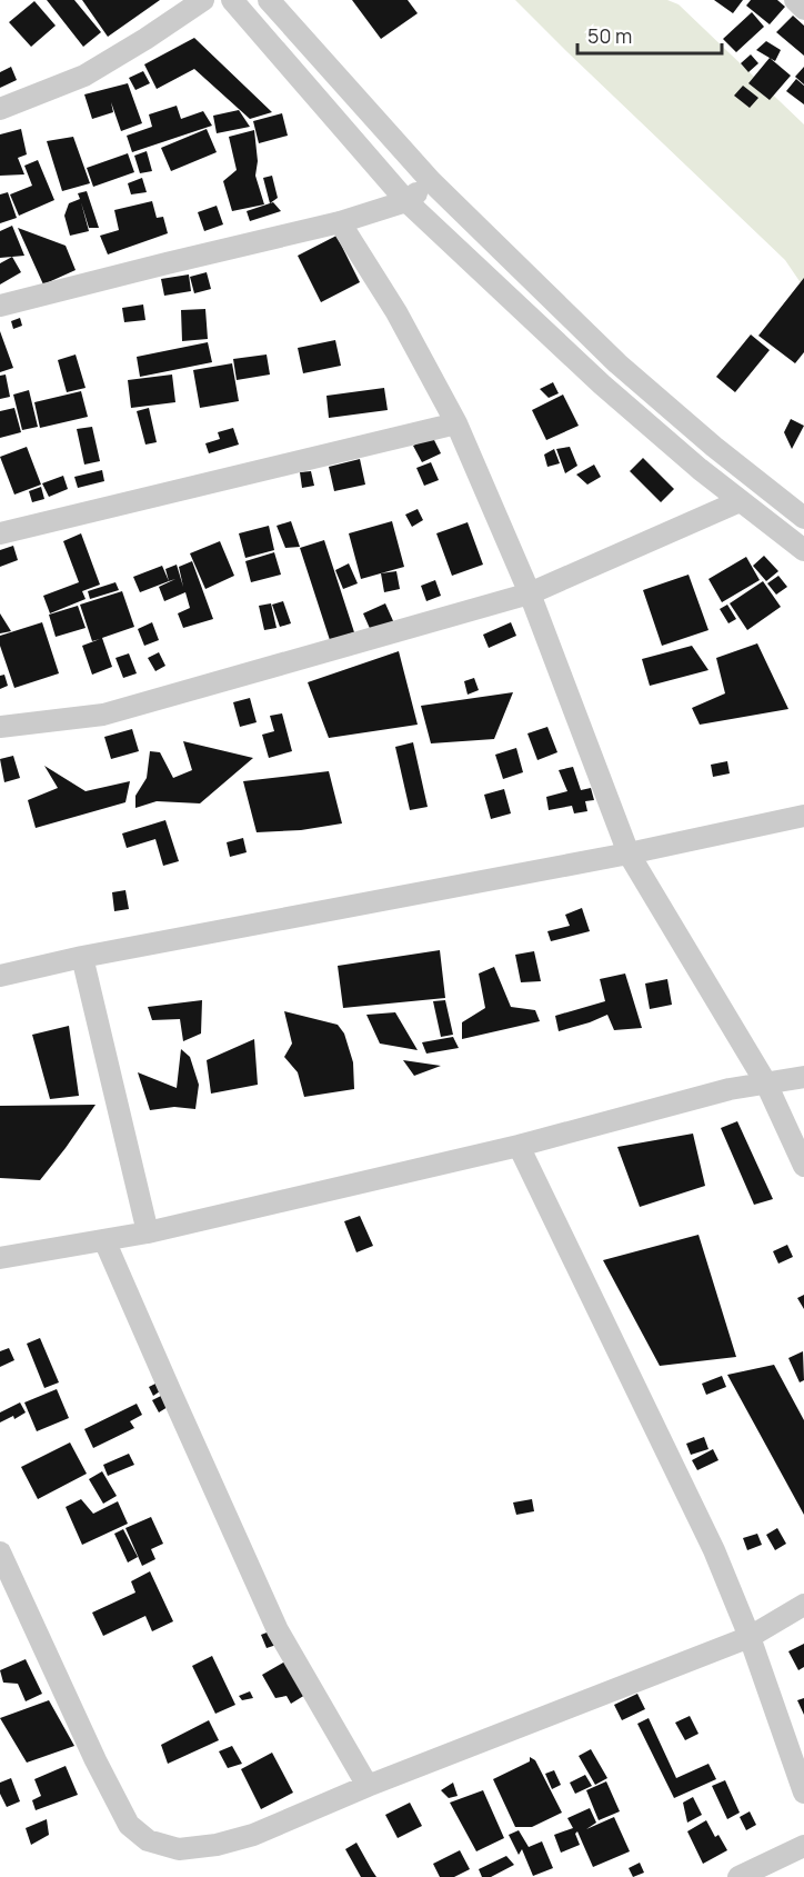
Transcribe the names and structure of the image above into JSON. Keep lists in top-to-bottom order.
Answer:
{
  "scale_bar": "50 m"
}
